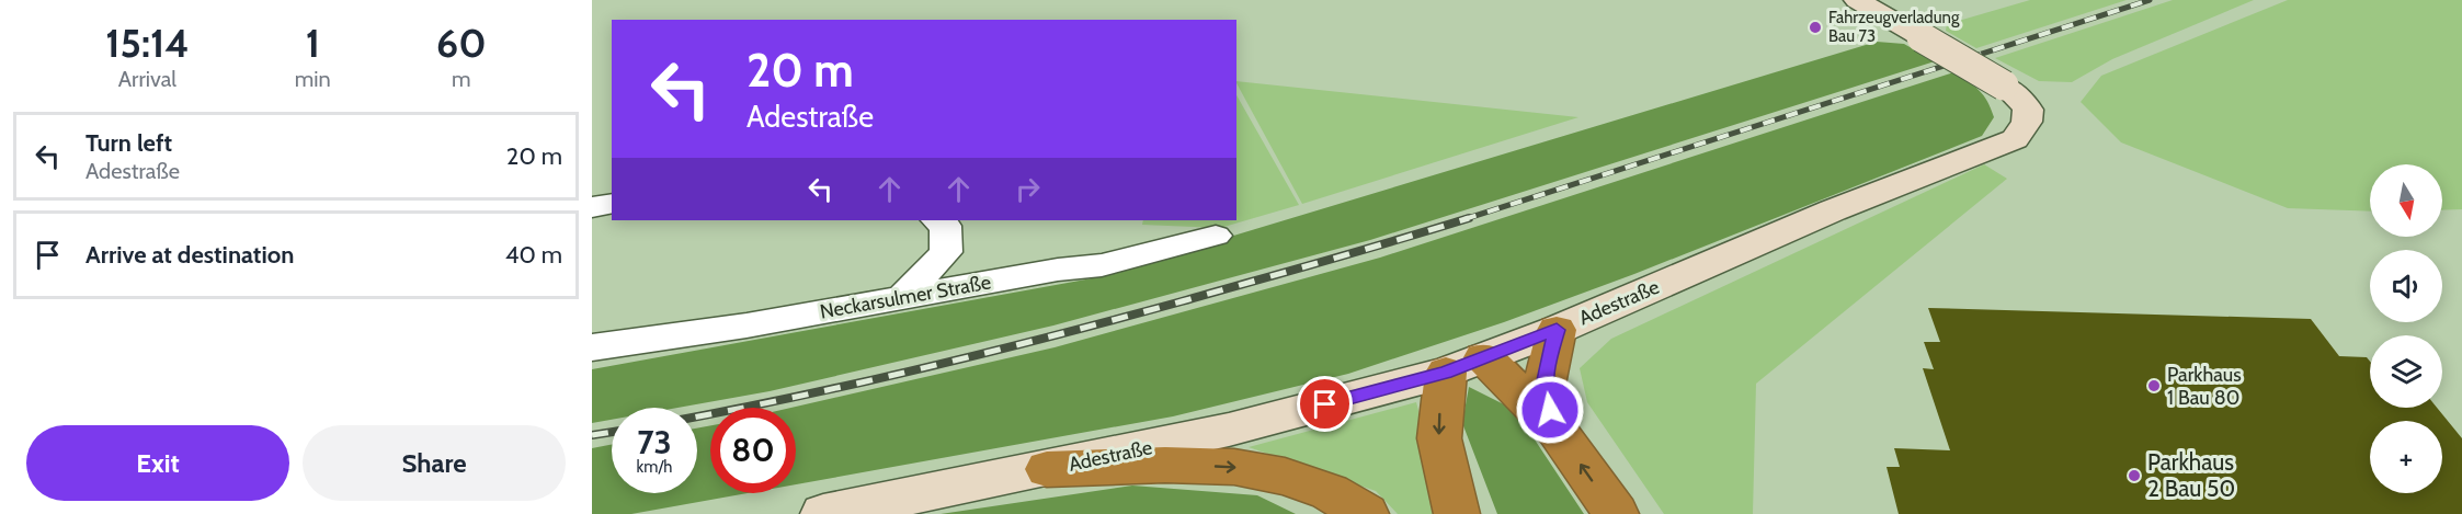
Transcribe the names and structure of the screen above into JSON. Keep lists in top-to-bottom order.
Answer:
{
  "streets": {
    "main road": ["Adestraße"],
    "street": ["Neckarsulmer Straße"]
  },
  "places": ["Fahrzeugverladung Bau 73", "Parkhaus 1 Bau 80", "Parkhaus 2 Bau 50"],
  "north": "bottom",
  "page": {
    "eta": [
      "15:14",
      "Arrival",
      "1",
      "min",
      "60",
      "m"
    ],
    "turn": ["20 m", "Adestraße"],
    "list": [
      {
        "name": "Turn left",
        "note": "Adestraße",
        "value": "20 m"
      },
      {
        "name": "Arrive at destination",
        "value": "40 m"
      }
    ],
    "map_buttons": "+",
    "speed": "73 km/h",
    "limit": "80",
    "buttons": ["Exit", "Share"]
  }
}
